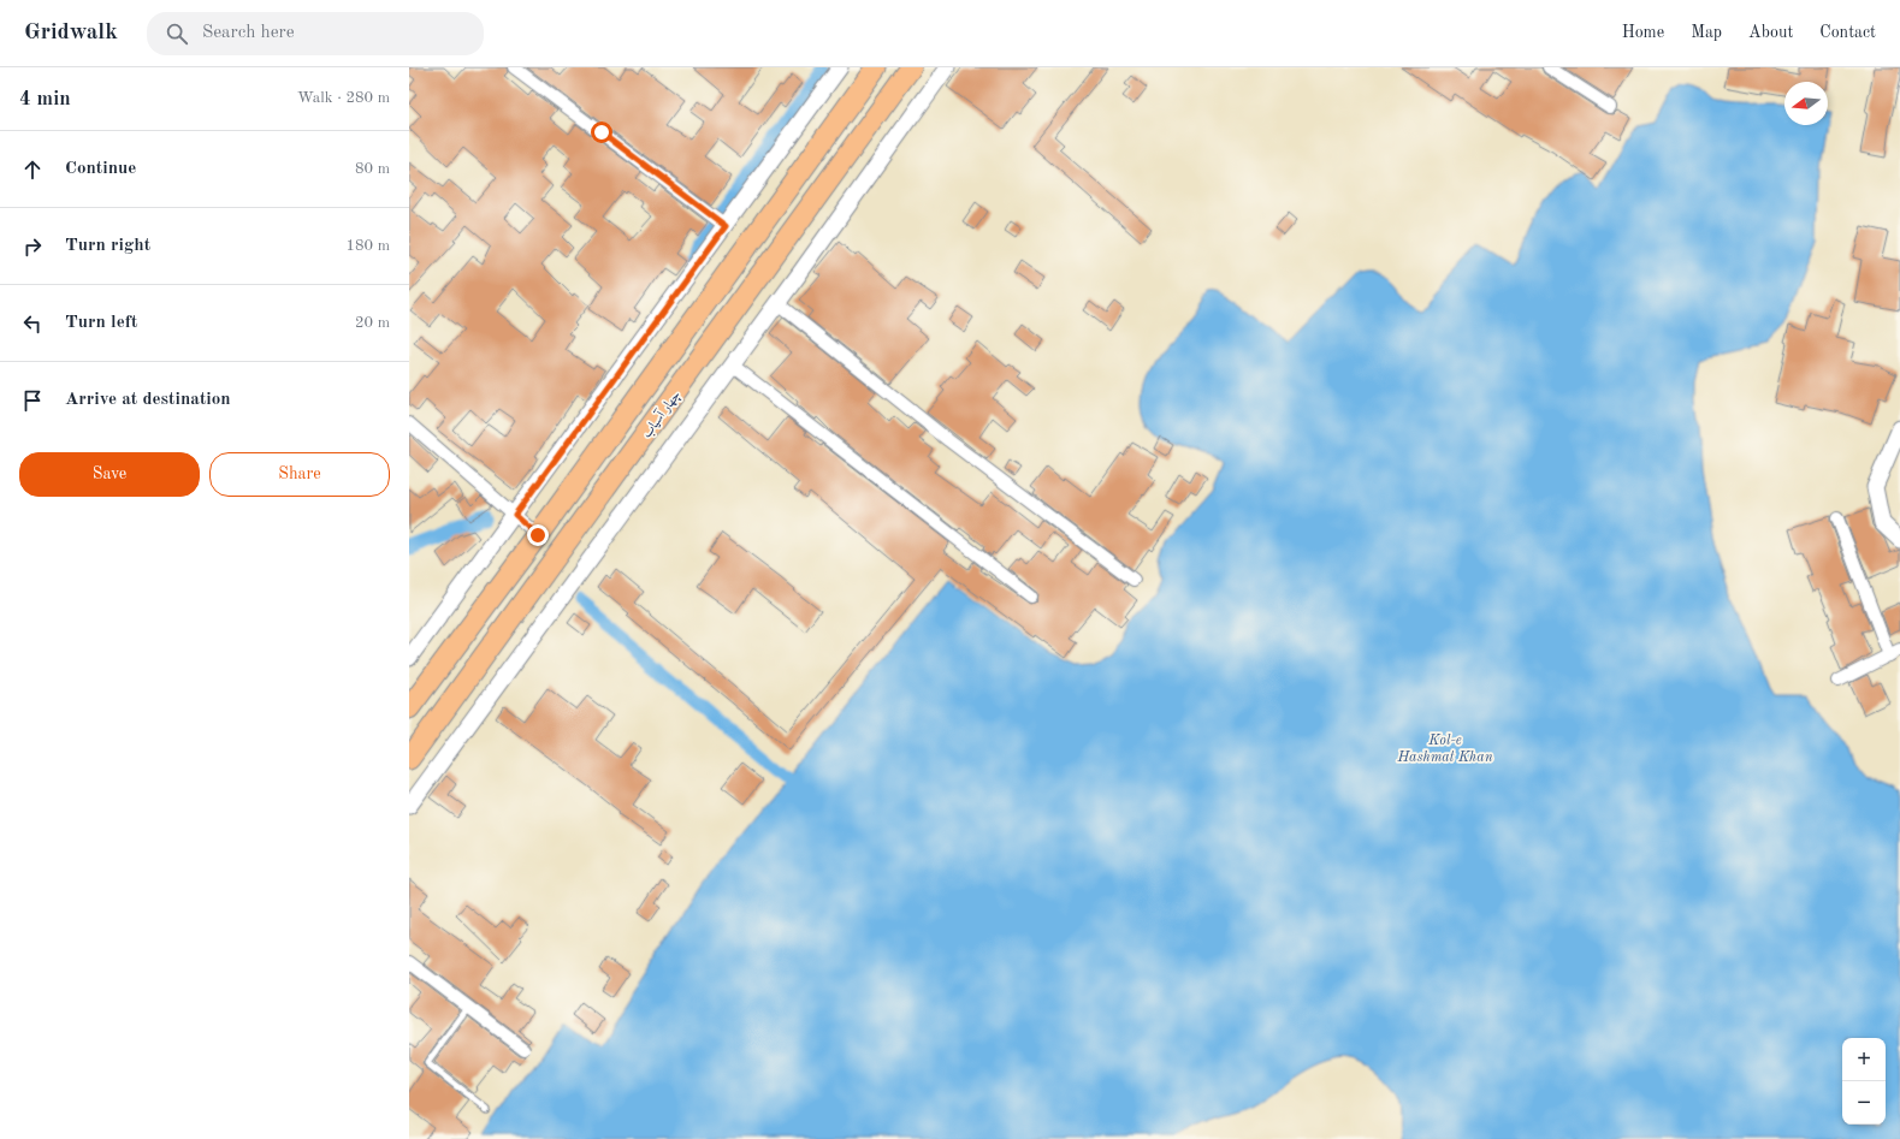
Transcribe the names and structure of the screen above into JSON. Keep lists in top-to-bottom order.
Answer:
{
  "streets": {
    "highway": ["چهار آسیاب"]
  },
  "water": ["Kol-e Hashmat Khan"],
  "north": "left",
  "page": {
    "header": "Gridwalk",
    "search": "Search here",
    "nav": [
      "Home",
      "Map",
      "About",
      "Contact"
    ],
    "heading": ["4 min", "Walk · 280 m"],
    "list": [
      ["Continue", "80 m"],
      ["Turn right", "180 m"],
      ["Turn left", "20 m"],
      "Arrive at destination"
    ],
    "buttons": ["Save", "Share"],
    "map_buttons": ["+", "−"]
  }
}
